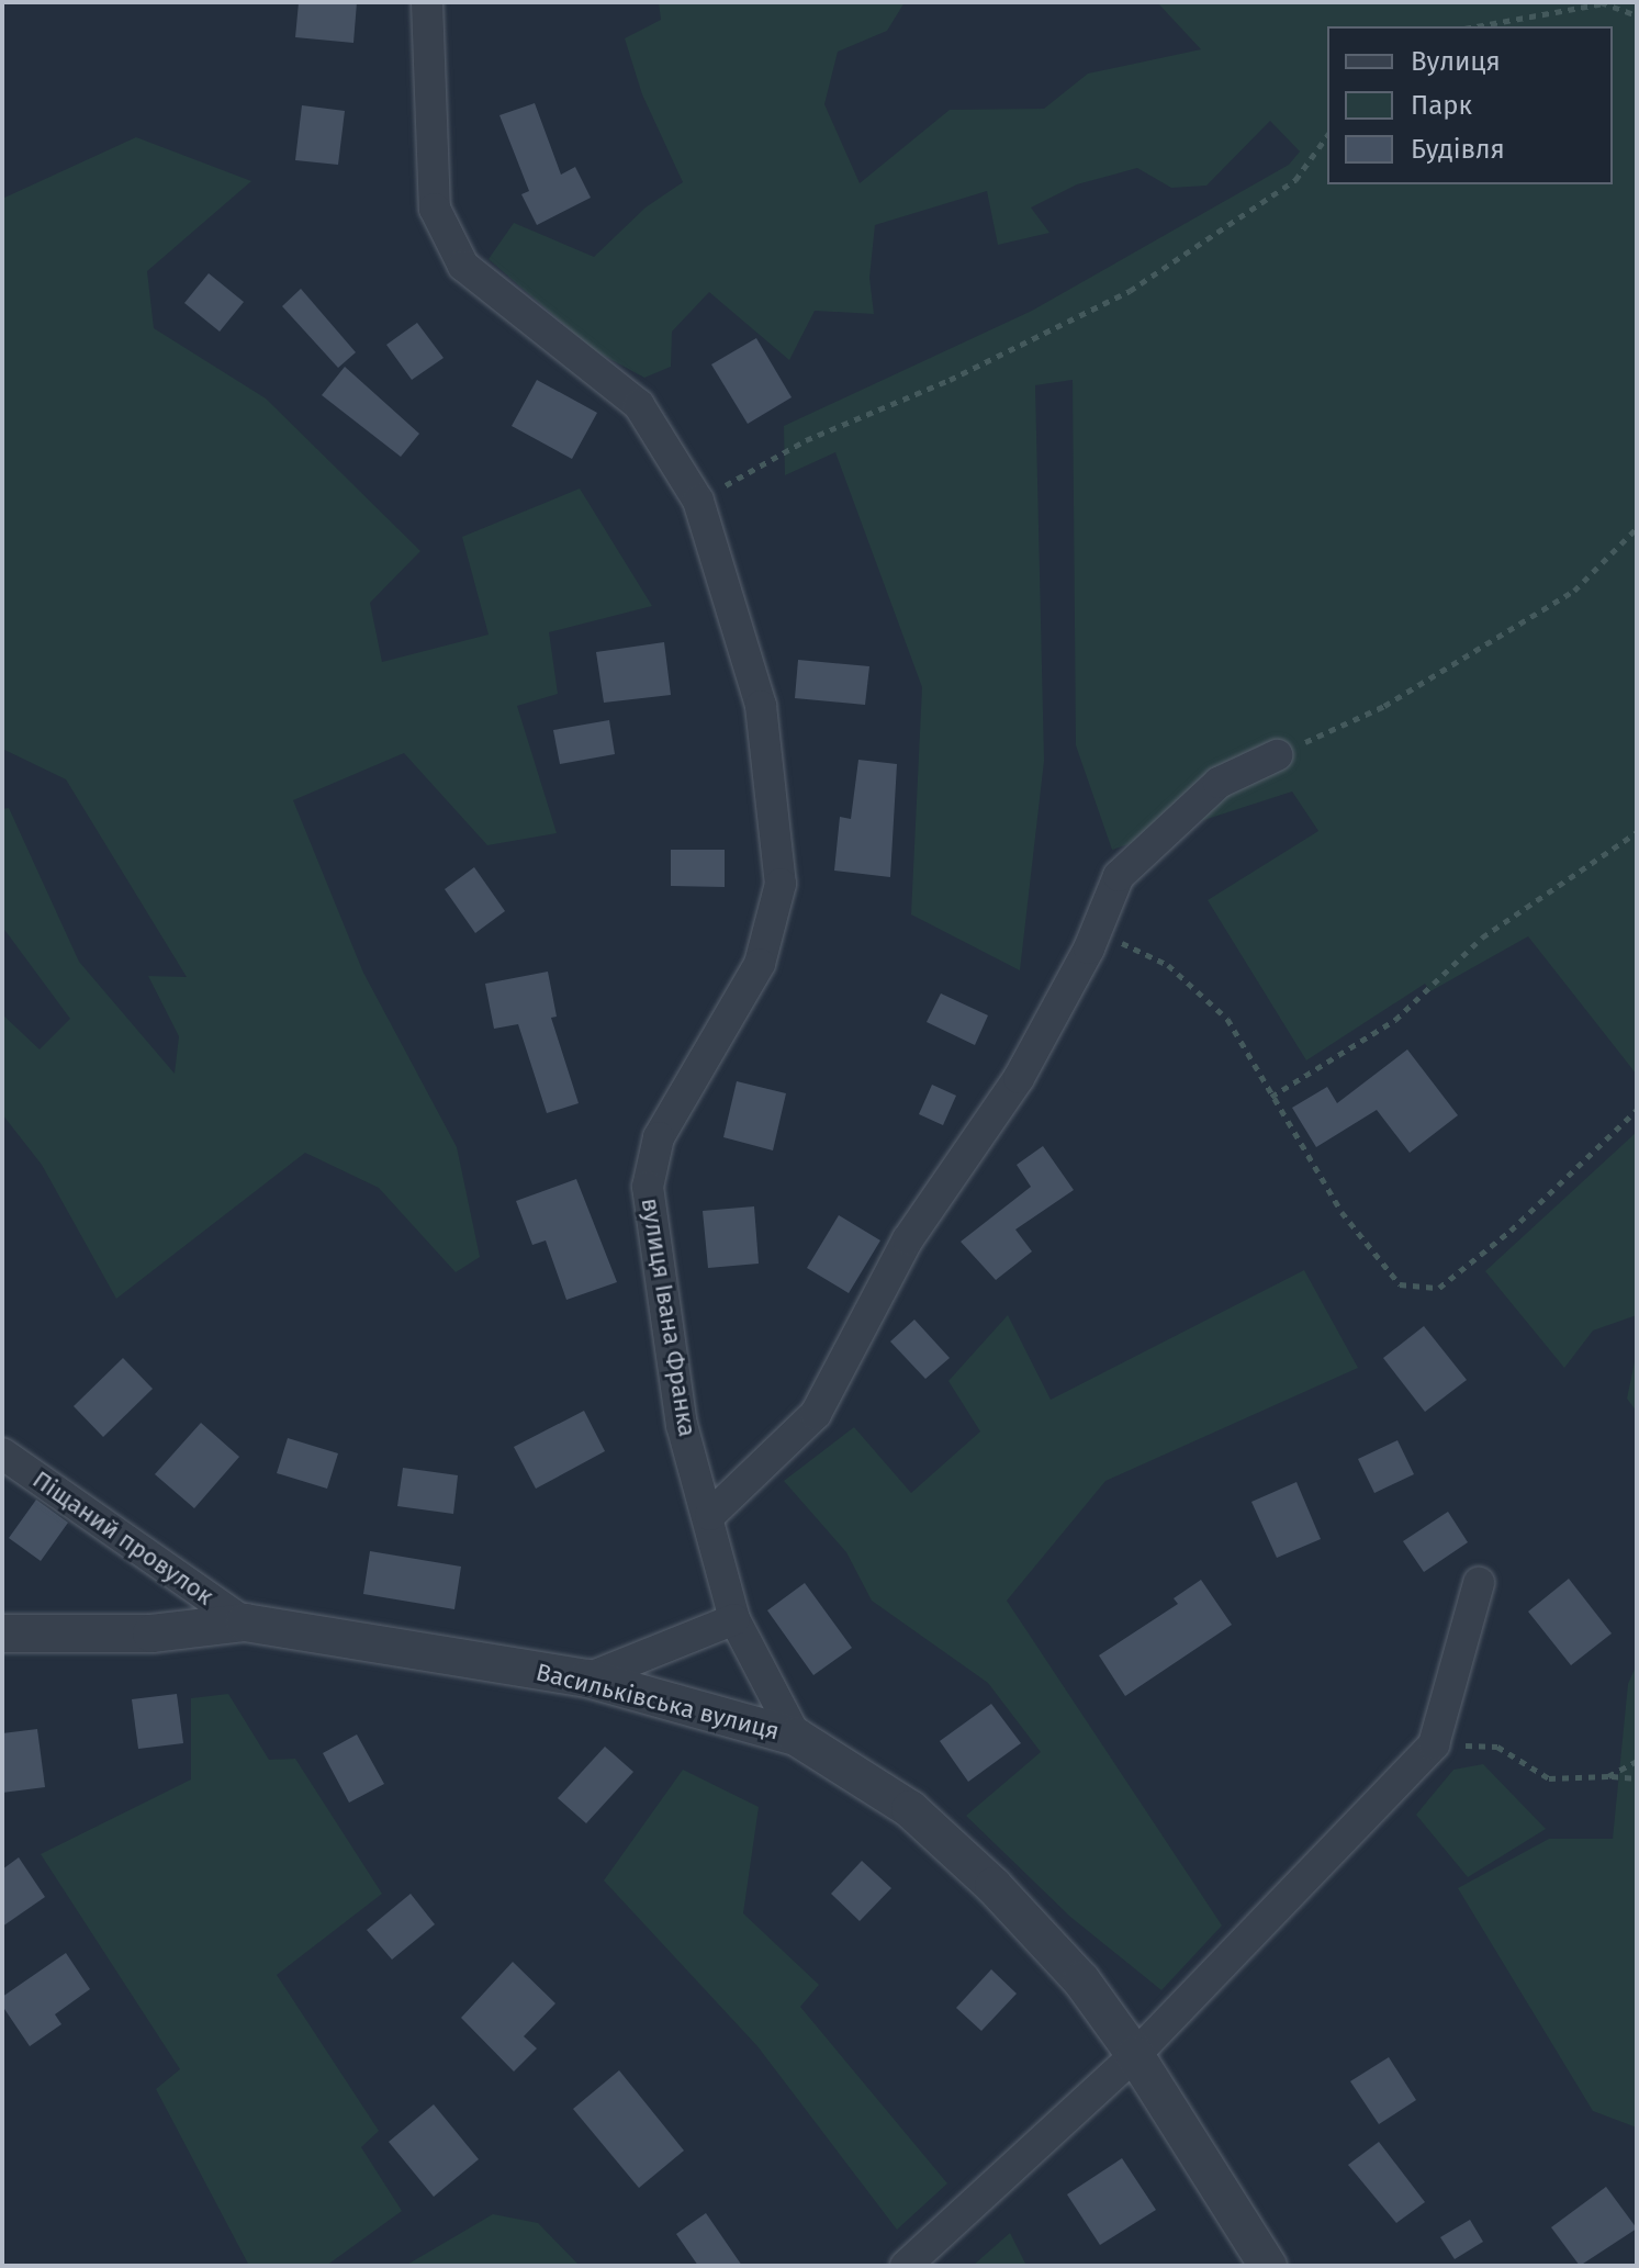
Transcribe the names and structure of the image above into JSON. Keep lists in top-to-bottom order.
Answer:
{
  "streets": {
    "street": ["вулиця Івана Франка", "Піщаний провулок", "Васильківська вулиця"]
  },
  "crossings": [
    ["вулиця Івана Франка", "Васильківська вулиця"],
    ["Піщаний провулок", "Васильківська вулиця"]
  ],
  "legend": ["Вулиця", "Парк", "Будівля"]
}
